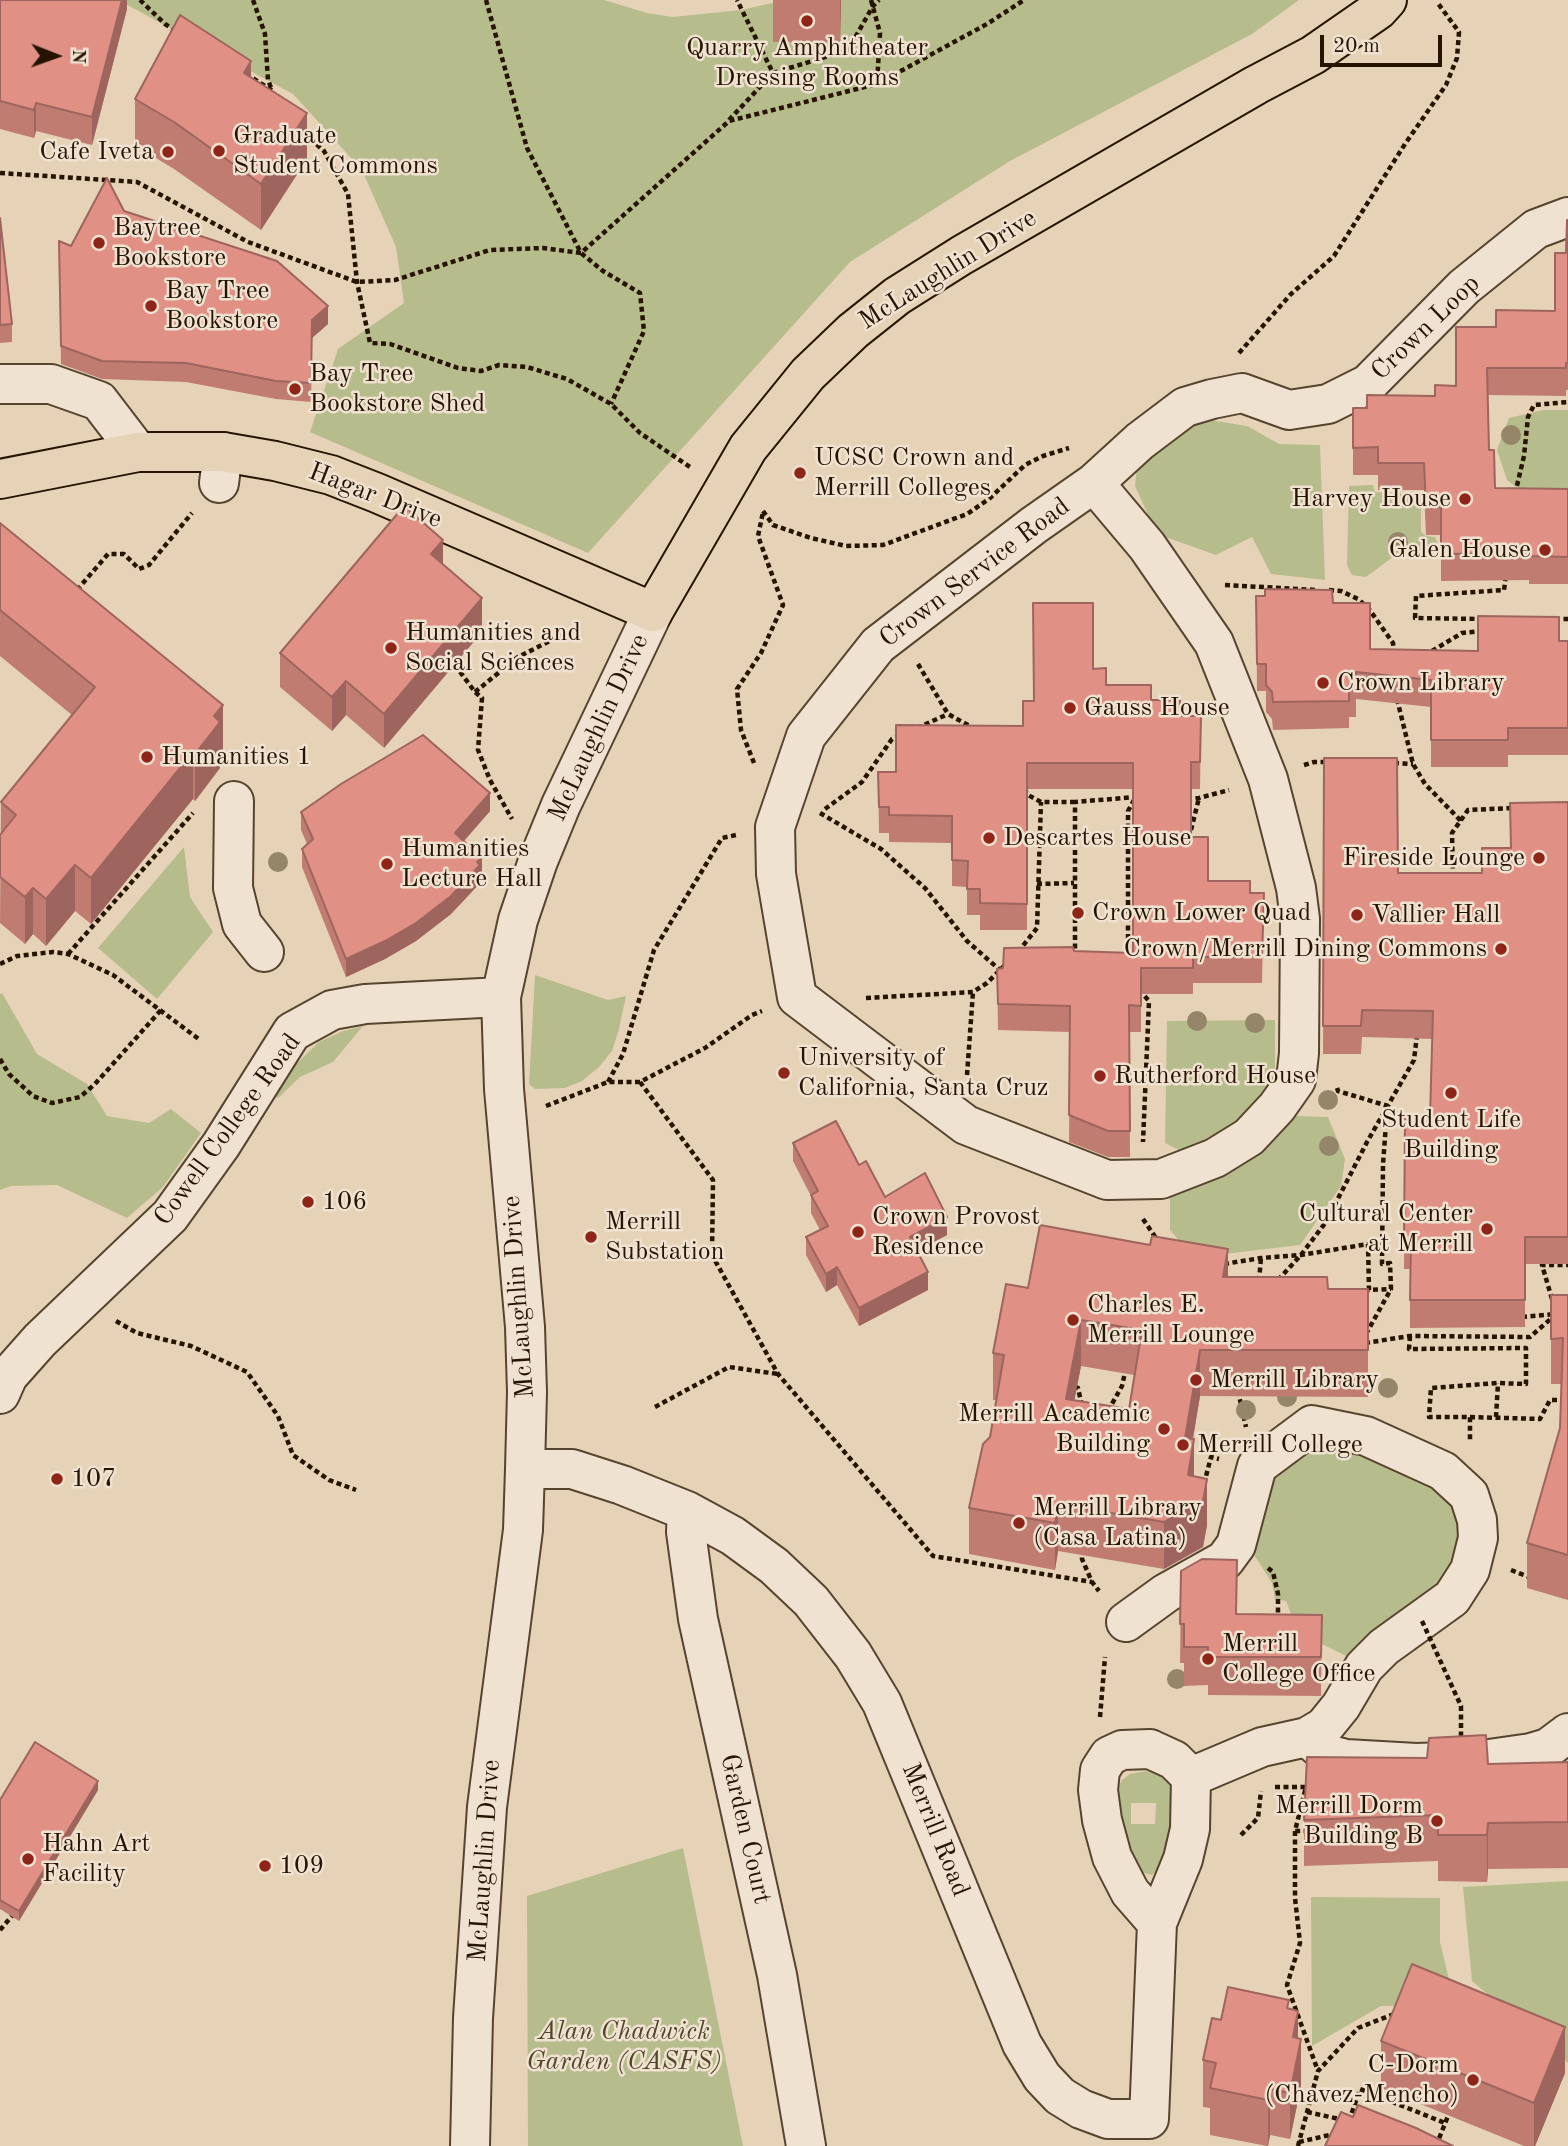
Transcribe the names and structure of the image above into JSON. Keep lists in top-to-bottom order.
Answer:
{
  "streets": {
    "main road": ["McLaughlin Drive", "Hagar Drive"],
    "street": [
      "Crown Loop",
      "Crown Service Road",
      "Cowell College Road",
      "Garden Court",
      "Merrill Road"
    ]
  },
  "crossings": [
    ["McLaughlin Drive", "Hagar Drive"],
    ["McLaughlin Drive", "Cowell College Road"],
    ["McLaughlin Drive", "Merrill Road"],
    ["Crown Loop", "Crown Service Road"],
    ["Garden Court", "Merrill Road"]
  ],
  "parks": ["Alan Chadwick Garden (CASFS)"],
  "places": [
    "Quarry Amphitheater Dressing Rooms",
    "Graduate Student Commons",
    "Cafe Iveta",
    "Baytree Bookstore",
    "Bay Tree Bookstore",
    "Bay Tree Bookstore Shed",
    "UCSC Crown and Merrill Colleges",
    "Harvey House",
    "Galen House",
    "Humanities and Social Sciences",
    "Crown Library",
    "Gauss House",
    "Humanities 1",
    "Descartes House",
    "Fireside Lounge",
    "Humanities Lecture Hall",
    "Crown Lower Quad",
    "Vallier Hall",
    "Crown/Merrill Dining Commons",
    "University of California, Santa Cruz",
    "Rutherford House",
    "Student Life Building",
    "106",
    "Cultural Center at Merrill",
    "Crown Provost Residence",
    "Merrill Substation",
    "Charles E. Merrill Lounge",
    "Merrill Library",
    "Merrill Academic Building",
    "Merrill College",
    "107",
    "Merrill Library (Casa Latina)",
    "Merrill College Office",
    "Merrill Dorm Building B",
    "Hahn Art Facility",
    "109",
    "C-Dorm (Chavez-Mencho)"
  ],
  "scale_bar": "20 m",
  "north": "right"
}
